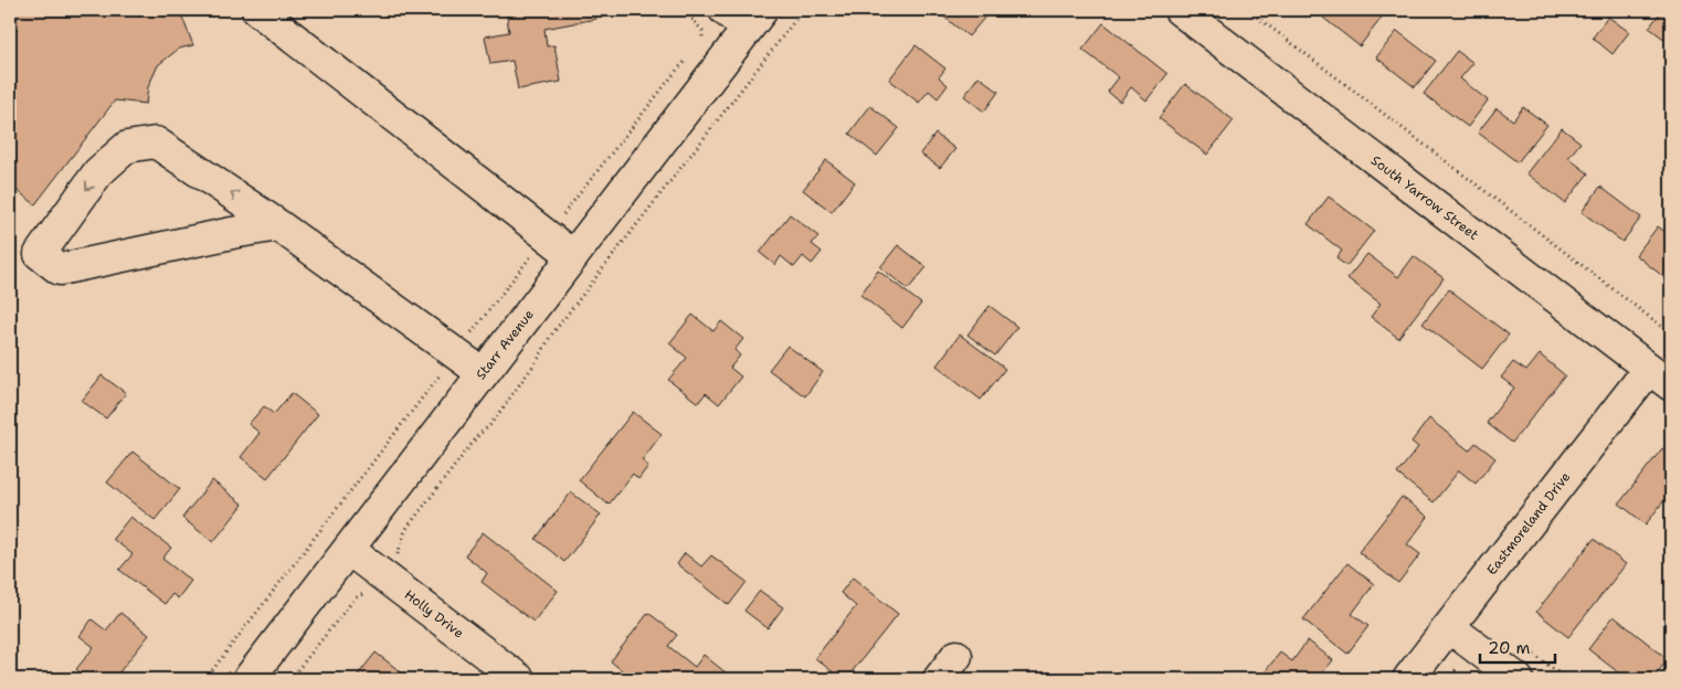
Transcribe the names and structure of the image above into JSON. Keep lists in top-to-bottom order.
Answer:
{
  "streets": {
    "street": [
      "South Yarrow Street",
      "Starr Avenue",
      "Eastmoreland Drive",
      "Holly Drive"
    ]
  },
  "crossings": [
    ["South Yarrow Street", "Eastmoreland Drive"],
    ["Starr Avenue", "Holly Drive"]
  ],
  "scale_bar": "20 m"
}
